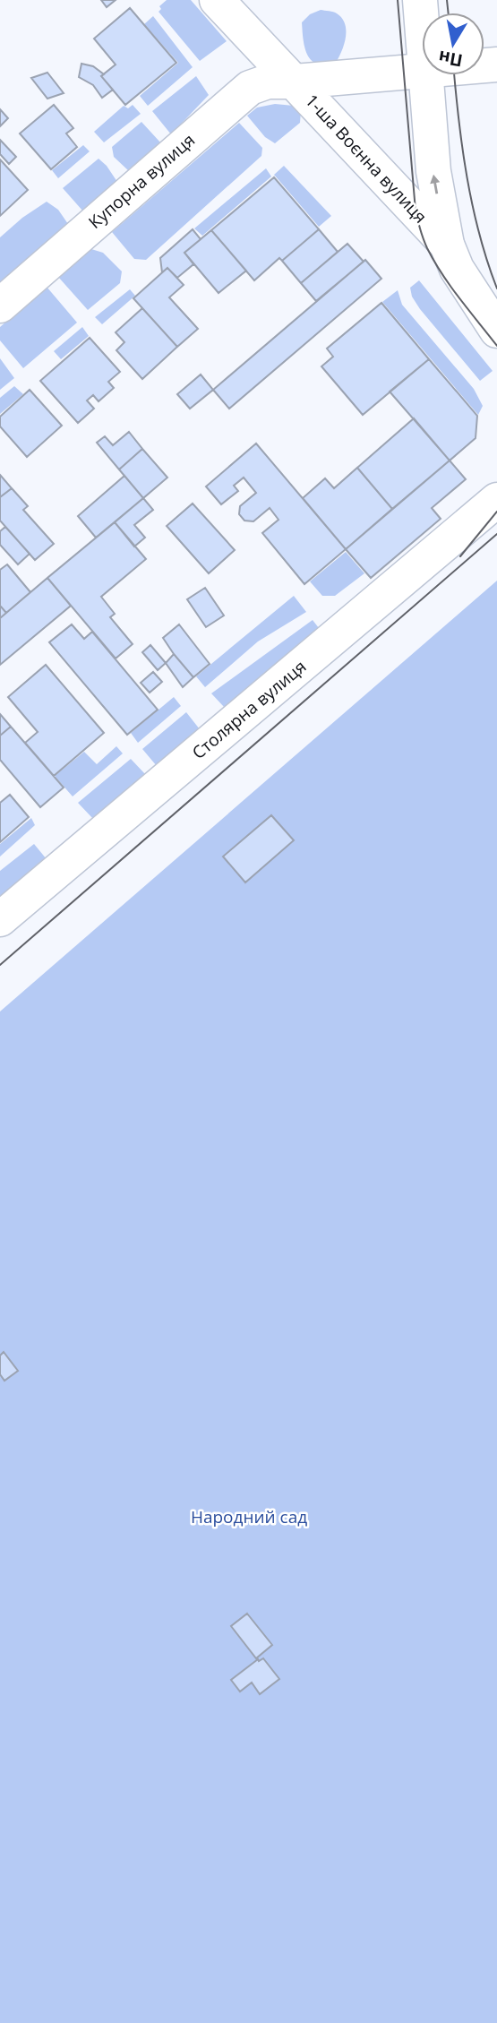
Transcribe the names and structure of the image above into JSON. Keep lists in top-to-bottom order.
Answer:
{
  "streets": {
    "street": ["1-ша Воєнна вулиця", "Купорна вулиця", "Столярна вулиця"]
  },
  "crossings": [
    ["1-ша Воєнна вулиця", "Купорна вулиця"]
  ],
  "parks": ["Народний сад"],
  "north": "bottom"
}
